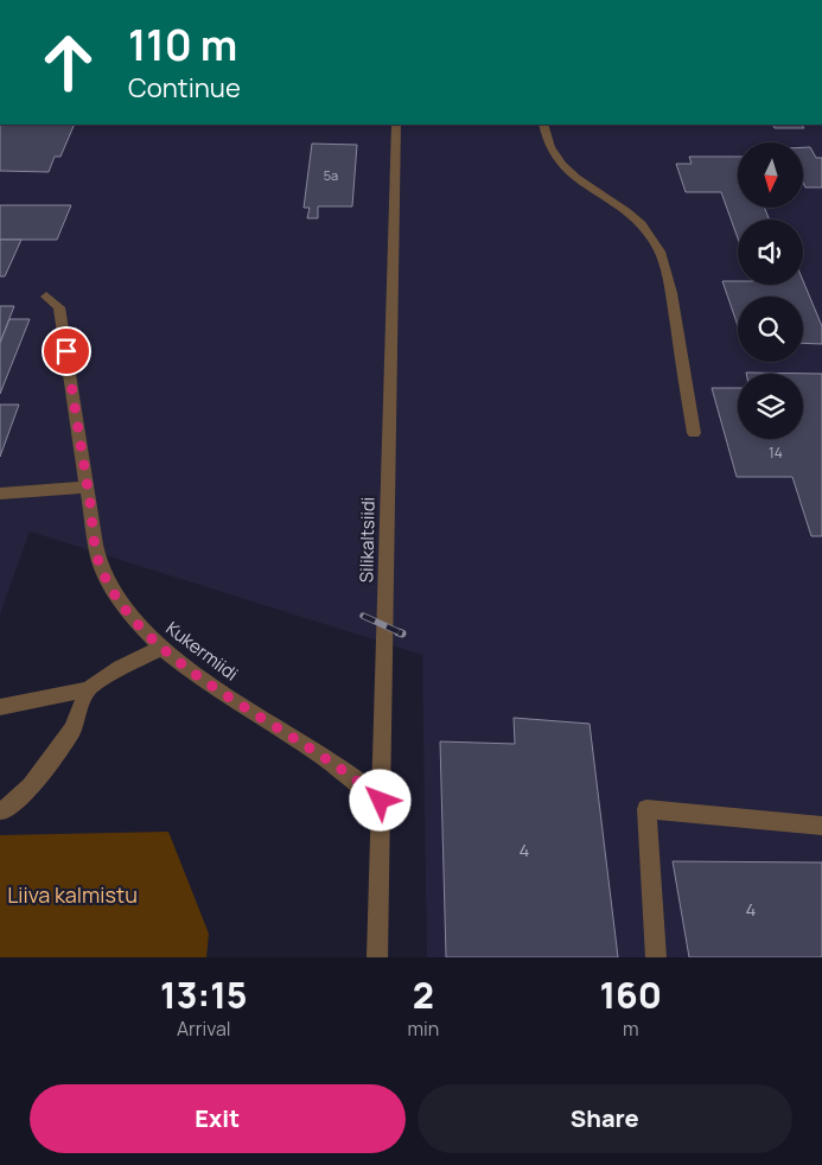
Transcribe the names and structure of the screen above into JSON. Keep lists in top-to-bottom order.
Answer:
{
  "streets": {
    "street": ["Silikaltsiidi", "Kukermiidi"]
  },
  "crossings": [
    ["Silikaltsiidi", "Kukermiidi"]
  ],
  "parks": ["Liiva kalmistu"],
  "house_numbers": [
    "5a",
    "14",
    "4",
    "4"
  ],
  "north": "bottom",
  "page": {
    "turn": ["110 m", "Continue"],
    "eta": [
      "13:15",
      "Arrival",
      "2",
      "min",
      "160",
      "m"
    ],
    "buttons": ["Exit", "Share"]
  }
}
